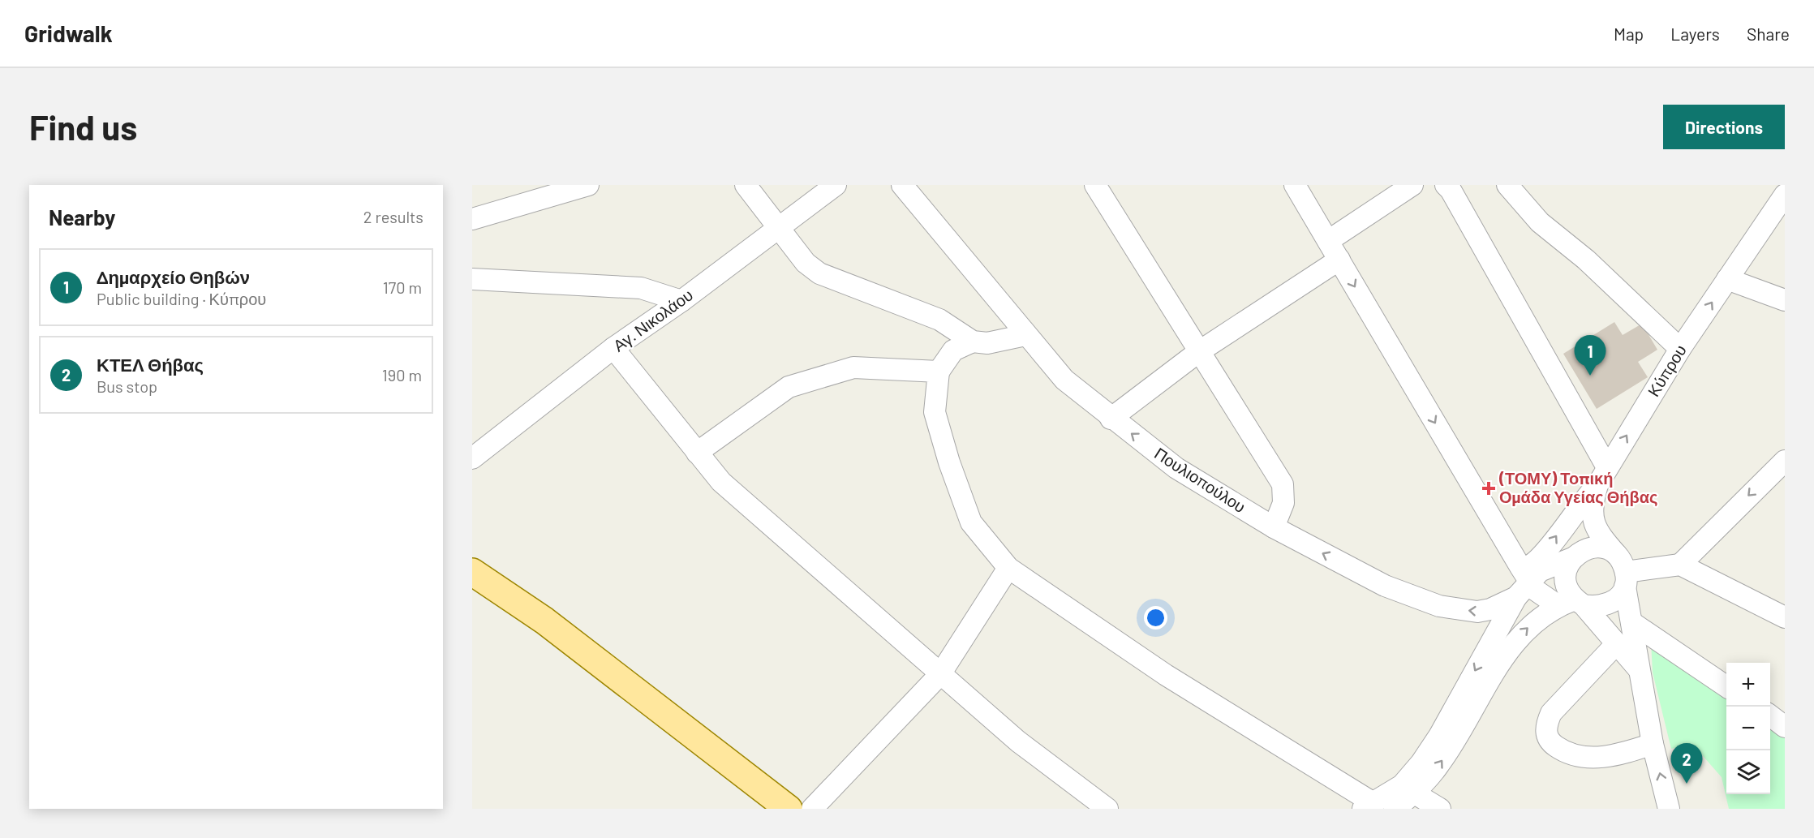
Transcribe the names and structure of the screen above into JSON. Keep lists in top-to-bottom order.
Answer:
{
  "streets": {
    "street": ["Αγ. Νικολάου", "Κύπρου", "Πουλιοπούλου"]
  },
  "crossings": [
    ["Κύπρου", "Πουλιοπούλου"]
  ],
  "places": {
    "health": ["(ΤΟΜΥ) Τοπική Ομάδα Υγείας Θήβας"]
  },
  "page": {
    "header": "Gridwalk",
    "nav": ["Map", "Layers", "Share"],
    "buttons": "Directions",
    "title": "Find us",
    "heading": ["Nearby", "2 results"],
    "list": [
      {
        "mark": "1",
        "name": "Δημαρχείο Θηβών",
        "note": "Public building · Κύπρου",
        "value": "170 m"
      },
      {
        "mark": "2",
        "name": "ΚΤΕΛ Θήβας",
        "note": "Bus stop",
        "value": "190 m"
      }
    ],
    "pins": ["1", "2"],
    "map_buttons": ["+", "−"]
  }
}
